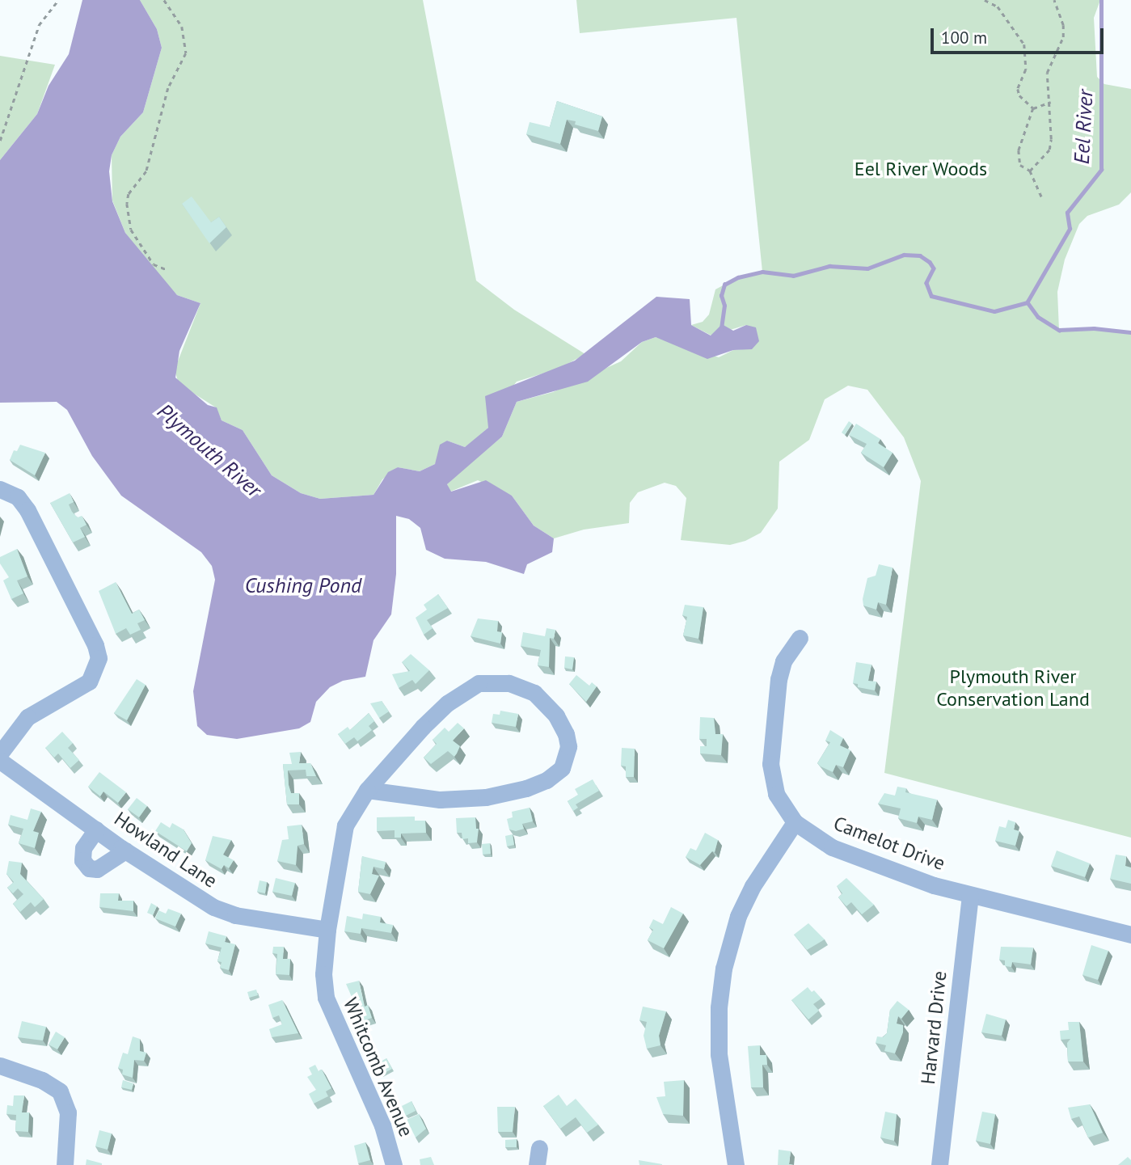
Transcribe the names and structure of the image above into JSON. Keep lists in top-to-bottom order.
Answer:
{
  "streets": {
    "street": [
      "Camelot Drive",
      "Howland Lane",
      "Harvard Drive",
      "Whitcomb Avenue"
    ]
  },
  "crossings": [
    ["Camelot Drive", "Harvard Drive"],
    ["Howland Lane", "Whitcomb Avenue"]
  ],
  "water": ["Eel River", "Plymouth River", "Cushing Pond"],
  "parks": ["Eel River Woods", "Plymouth River Conservation Land"],
  "scale_bar": "100 m"
}
